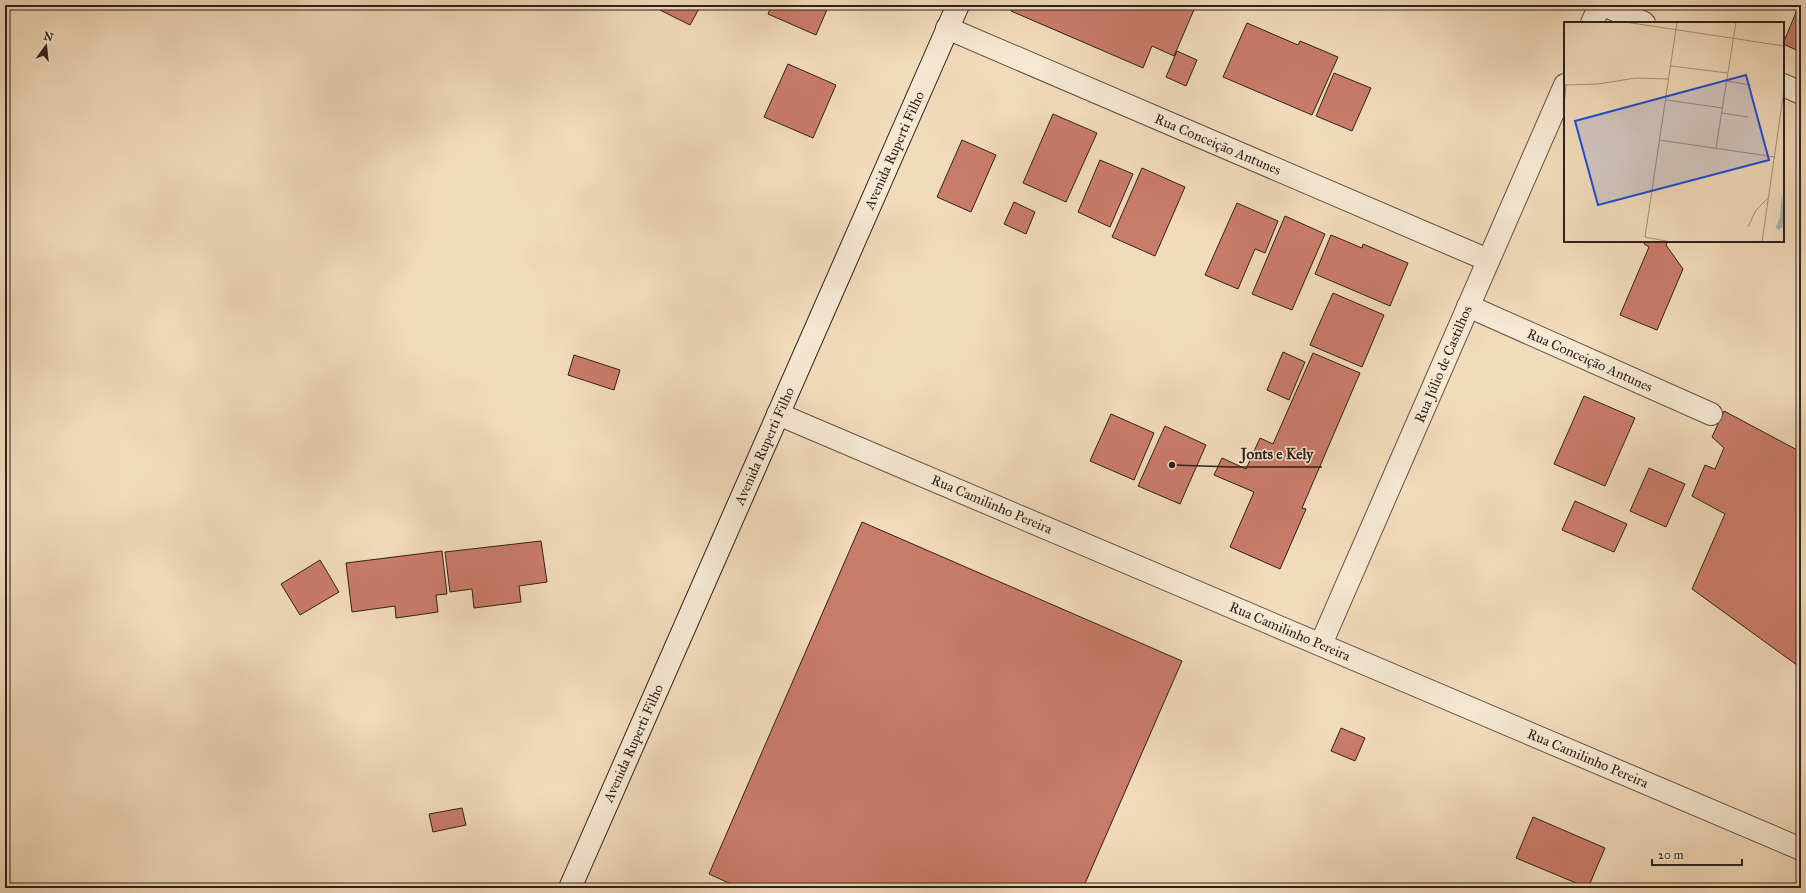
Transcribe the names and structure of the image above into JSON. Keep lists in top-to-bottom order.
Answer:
{
  "streets": {
    "street": [
      "Rua Conceição Antunes",
      "Avenida Ruperti Filho",
      "Rua Júlio de Castilhos",
      "Rua Camilinho Pereira"
    ]
  },
  "crossings": [
    ["Rua Conceição Antunes", "Avenida Ruperti Filho"],
    ["Rua Conceição Antunes", "Rua Júlio de Castilhos"],
    ["Avenida Ruperti Filho", "Rua Camilinho Pereira"],
    ["Rua Júlio de Castilhos", "Rua Camilinho Pereira"]
  ],
  "places": ["Jonts e Kely"],
  "scale_bar": "20 m",
  "north": "top"
}
